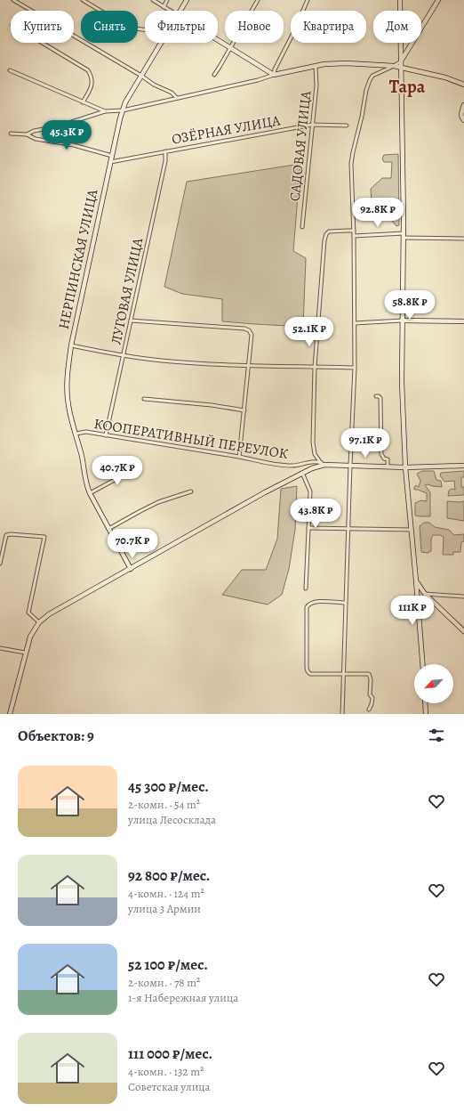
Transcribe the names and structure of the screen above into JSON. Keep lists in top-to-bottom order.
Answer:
{
  "streets": {
    "main road": ["НЕРПИНСКАЯ УЛИЦА"],
    "street": [
      "ОЗЁРНАЯ УЛИЦА",
      "САДОВАЯ УЛИЦА",
      "ЛУГОВАЯ УЛИЦА",
      "КООПЕРАТИВНЫЙ ПЕРЕУЛОК"
    ]
  },
  "crossings": [
    ["ОЗЁРНАЯ УЛИЦА", "САДОВАЯ УЛИЦА"],
    ["ОЗЁРНАЯ УЛИЦА", "НЕРПИНСКАЯ УЛИЦА"],
    ["ОЗЁРНАЯ УЛИЦА", "ЛУГОВАЯ УЛИЦА"],
    ["НЕРПИНСКАЯ УЛИЦА", "КООПЕРАТИВНЫЙ ПЕРЕУЛОК"],
    ["ЛУГОВАЯ УЛИЦА", "КООПЕРАТИВНЫЙ ПЕРЕУЛОК"]
  ],
  "districts": ["Тара"],
  "north": "bottom left",
  "page": {
    "chip": [
      "Купить",
      "Снять",
      "Фильтры",
      "Новое",
      "Квартира",
      "Дом"
    ],
    "price": [
      "45.3K ₽",
      "92.8K ₽",
      "58.8K ₽",
      "52.1K ₽",
      "97.1K ₽",
      "40.7K ₽",
      "43.8K ₽",
      "70.7K ₽",
      "111K ₽"
    ],
    "heading": "Объектов: 9",
    "list": [
      {
        "name": "45 300 ₽/мес.",
        "note": "2-комн. · 54 m² · улица Лесосклада"
      },
      {
        "name": "92 800 ₽/мес.",
        "note": "4-комн. · 124 m² · улица 3 Армии"
      },
      {
        "name": "52 100 ₽/мес.",
        "note": "2-комн. · 78 m² · 1-я Набережная улица"
      },
      {
        "name": "111 000 ₽/мес.",
        "note": "4-комн. · 132 m² · Советская улица"
      }
    ]
  }
}
